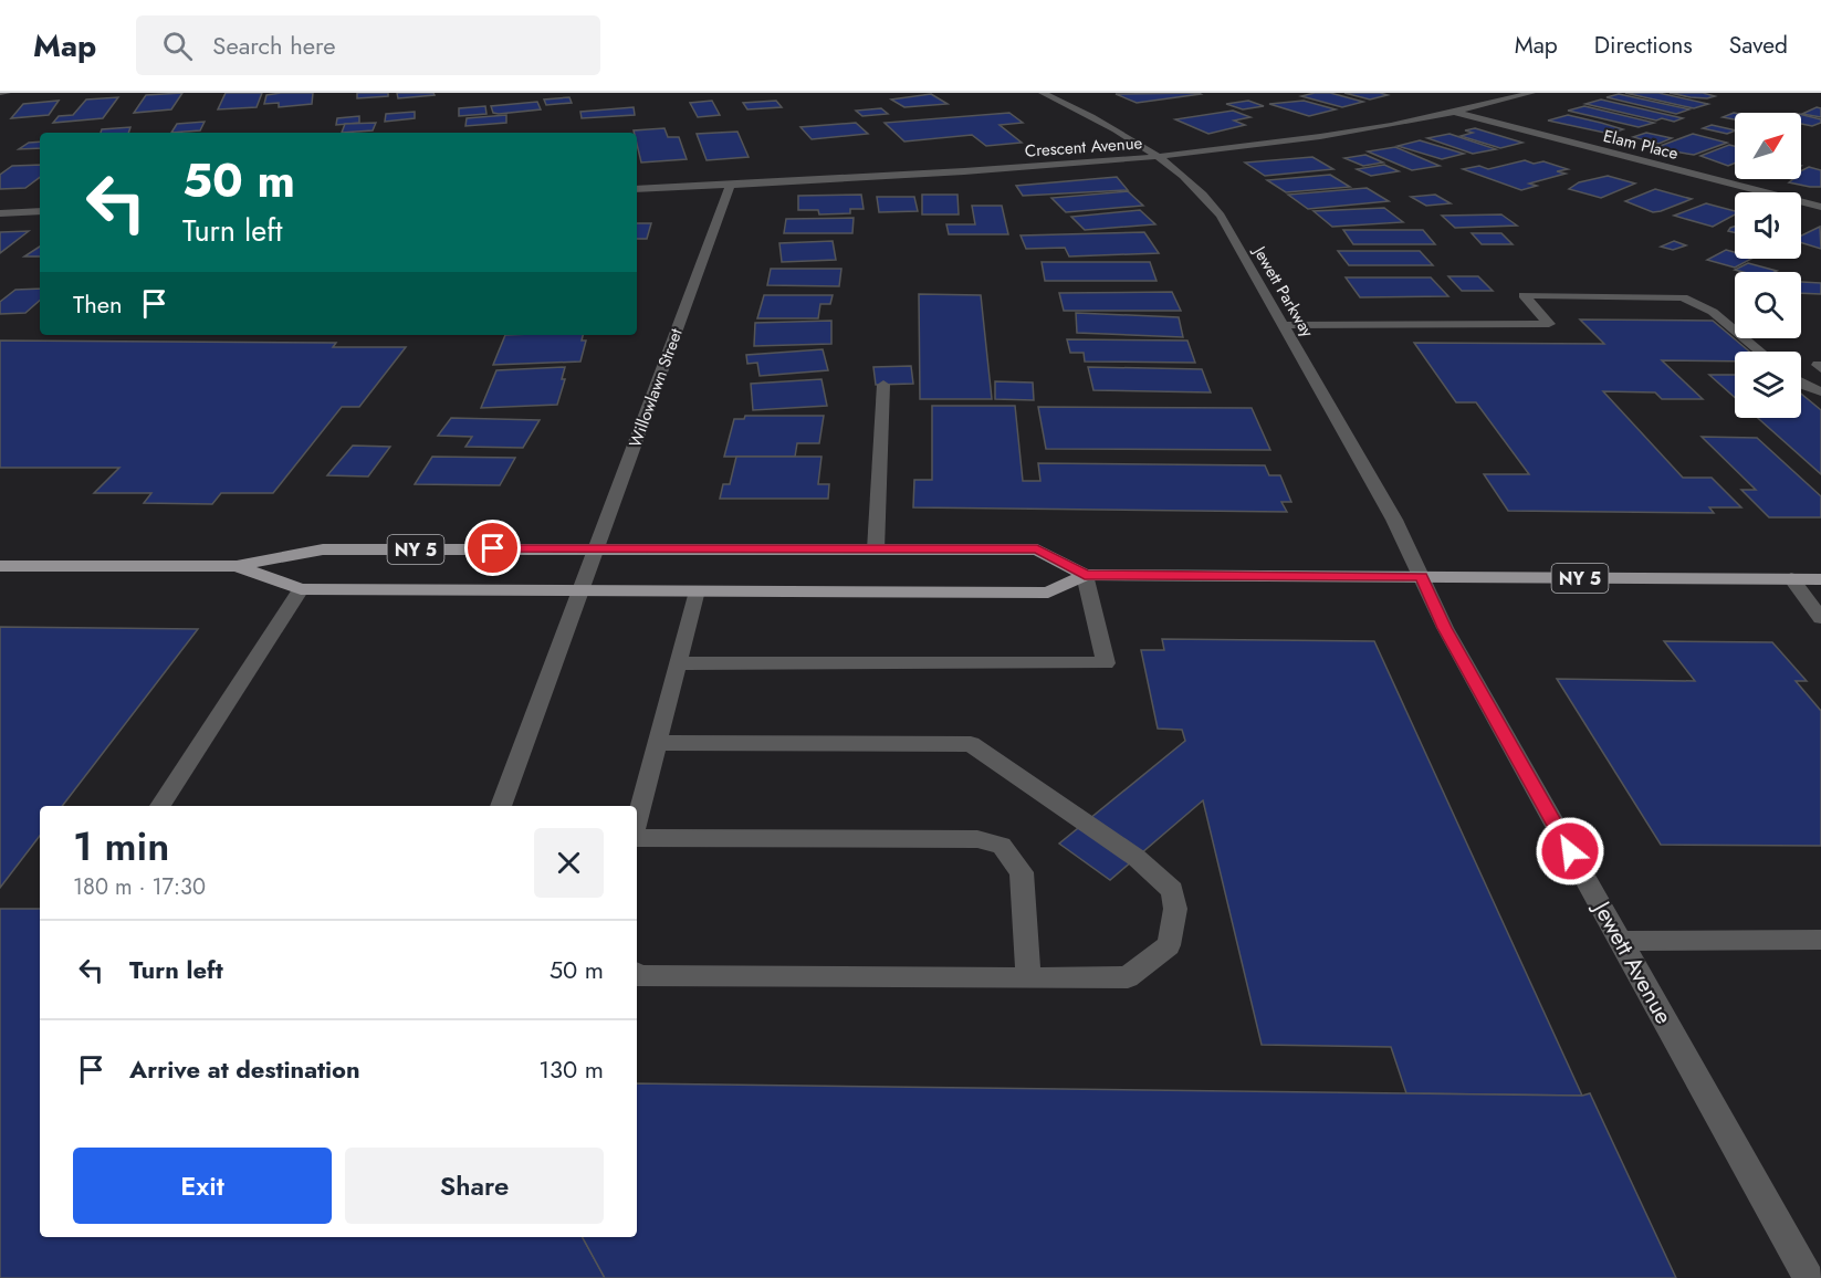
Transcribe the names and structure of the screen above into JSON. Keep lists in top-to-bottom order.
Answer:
{
  "streets": {
    "main road": ["NY 5"],
    "street": [
      "Elam Place",
      "Crescent Avenue",
      "Jewett Parkway",
      "Willowlawn Street",
      "Jewett Avenue"
    ]
  },
  "crossings": [
    ["Elam Place", "Crescent Avenue"],
    ["Crescent Avenue", "Jewett Parkway"],
    ["Crescent Avenue", "Willowlawn Street"],
    ["Jewett Parkway", "NY 5"],
    ["Jewett Parkway", "Jewett Avenue"],
    ["Willowlawn Street", "NY 5"],
    ["NY 5", "Jewett Avenue"]
  ],
  "north": "top right",
  "page": {
    "header": "Map",
    "search": "Search here",
    "nav": ["Map", "Directions", "Saved"],
    "turn": ["50 m", "Turn left"],
    "then": "Then",
    "heading": ["1 min", "180 m · 17:30"],
    "list": [
      {
        "name": "Turn left",
        "value": "50 m"
      },
      {
        "name": "Arrive at destination",
        "value": "130 m"
      }
    ],
    "buttons": ["Exit", "Share"]
  }
}
